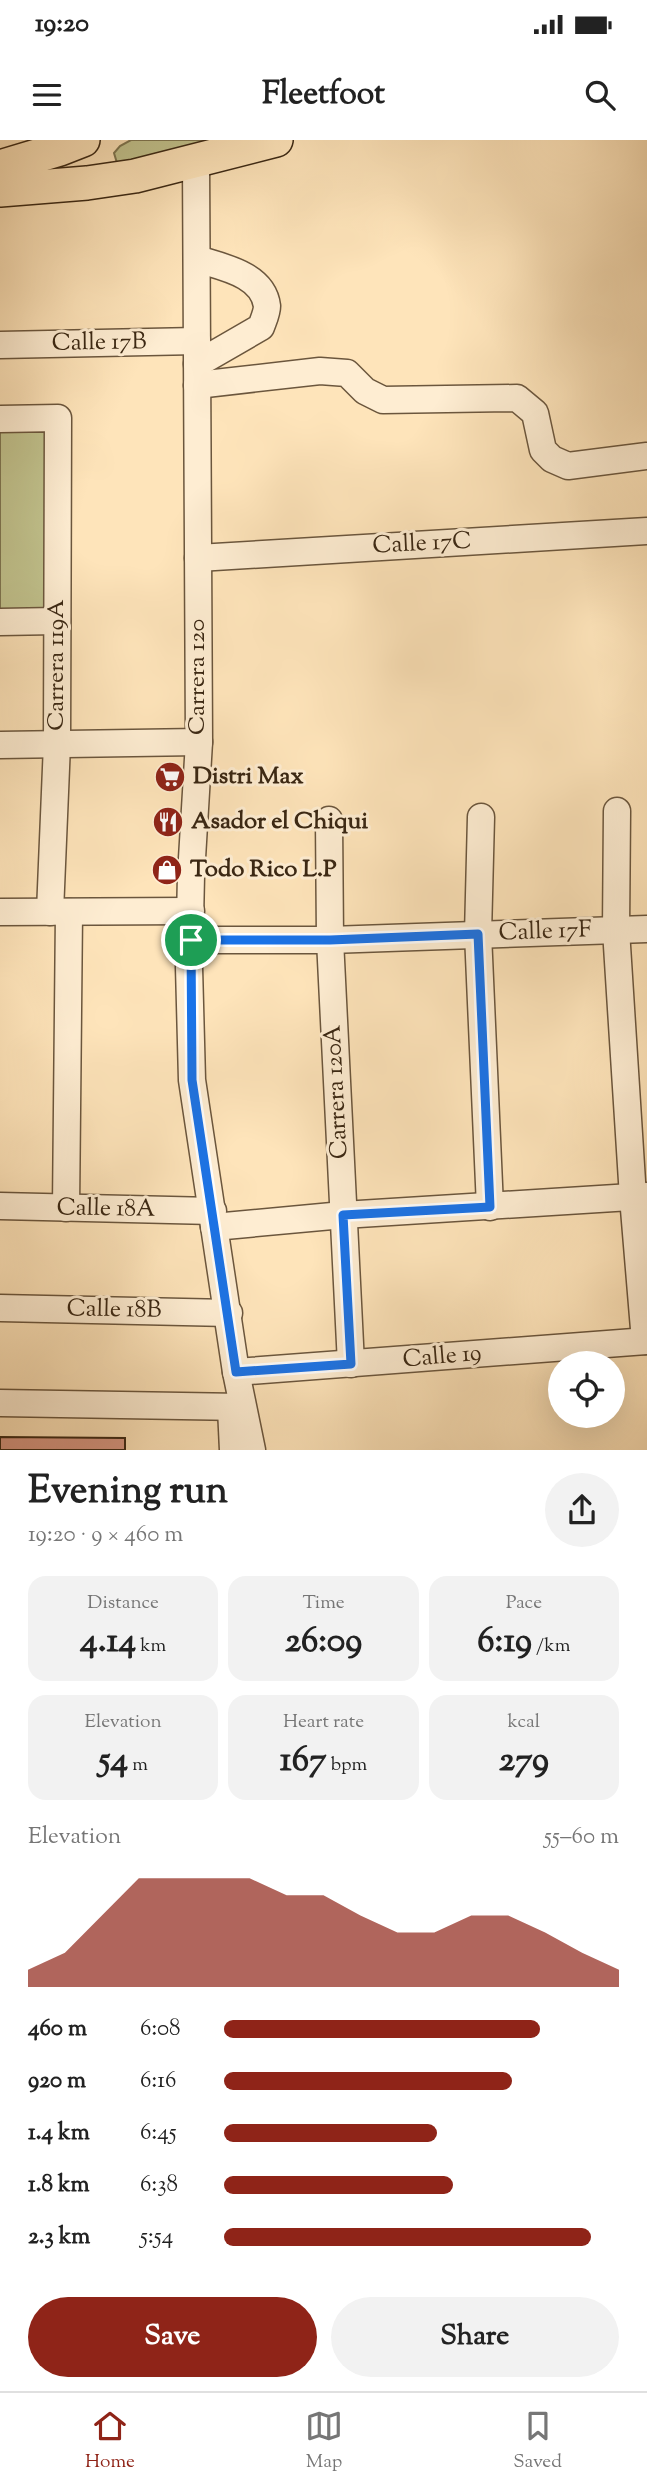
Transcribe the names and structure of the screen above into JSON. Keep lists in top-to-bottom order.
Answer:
{
  "streets": {
    "street": [
      "Calle 17B",
      "Calle 17C",
      "Carrera 119A",
      "Carrera 120",
      "Calle 17F",
      "Carrera 120A",
      "Calle 18A",
      "Calle 18B",
      "Calle 19"
    ]
  },
  "crossings": [
    ["Calle 17B", "Carrera 120"],
    ["Calle 17C", "Carrera 120"],
    ["Carrera 119A", "Calle 18A"],
    ["Carrera 120", "Calle 17F"],
    ["Carrera 120", "Calle 18A"],
    ["Carrera 120", "Calle 18B"],
    ["Carrera 120", "Calle 19"],
    ["Calle 17F", "Carrera 120A"],
    ["Carrera 120A", "Calle 18A"],
    ["Carrera 120A", "Calle 19"]
  ],
  "places": {
    "supermarket": ["Distri Max"],
    "restaurant": ["Asador el Chiqui"],
    "shop": ["Todo Rico L.P"]
  },
  "page": {
    "status": "19:20",
    "header": "Fleetfoot",
    "heading": ["Evening run", "19:20 · 9 × 460 m"],
    "stats": [
      ["Distance", "4.14 km"],
      ["Time", "26:09"],
      ["Pace", "6:19 /km"],
      ["Elevation", "54 m"],
      ["Heart rate", "167 bpm"],
      ["kcal", "279"]
    ],
    "chart": ["Elevation", "55–60 m"],
    "list": [
      {
        "name": "460 m",
        "note": "6:08"
      },
      {
        "name": "920 m",
        "note": "6:16"
      },
      {
        "name": "1.4 km",
        "note": "6:45"
      },
      {
        "name": "1.8 km",
        "note": "6:38"
      },
      {
        "name": "2.3 km",
        "note": "5:54"
      }
    ],
    "buttons": ["Save", "Share"],
    "tabs": ["Home", "Map", "Saved"]
  }
}
